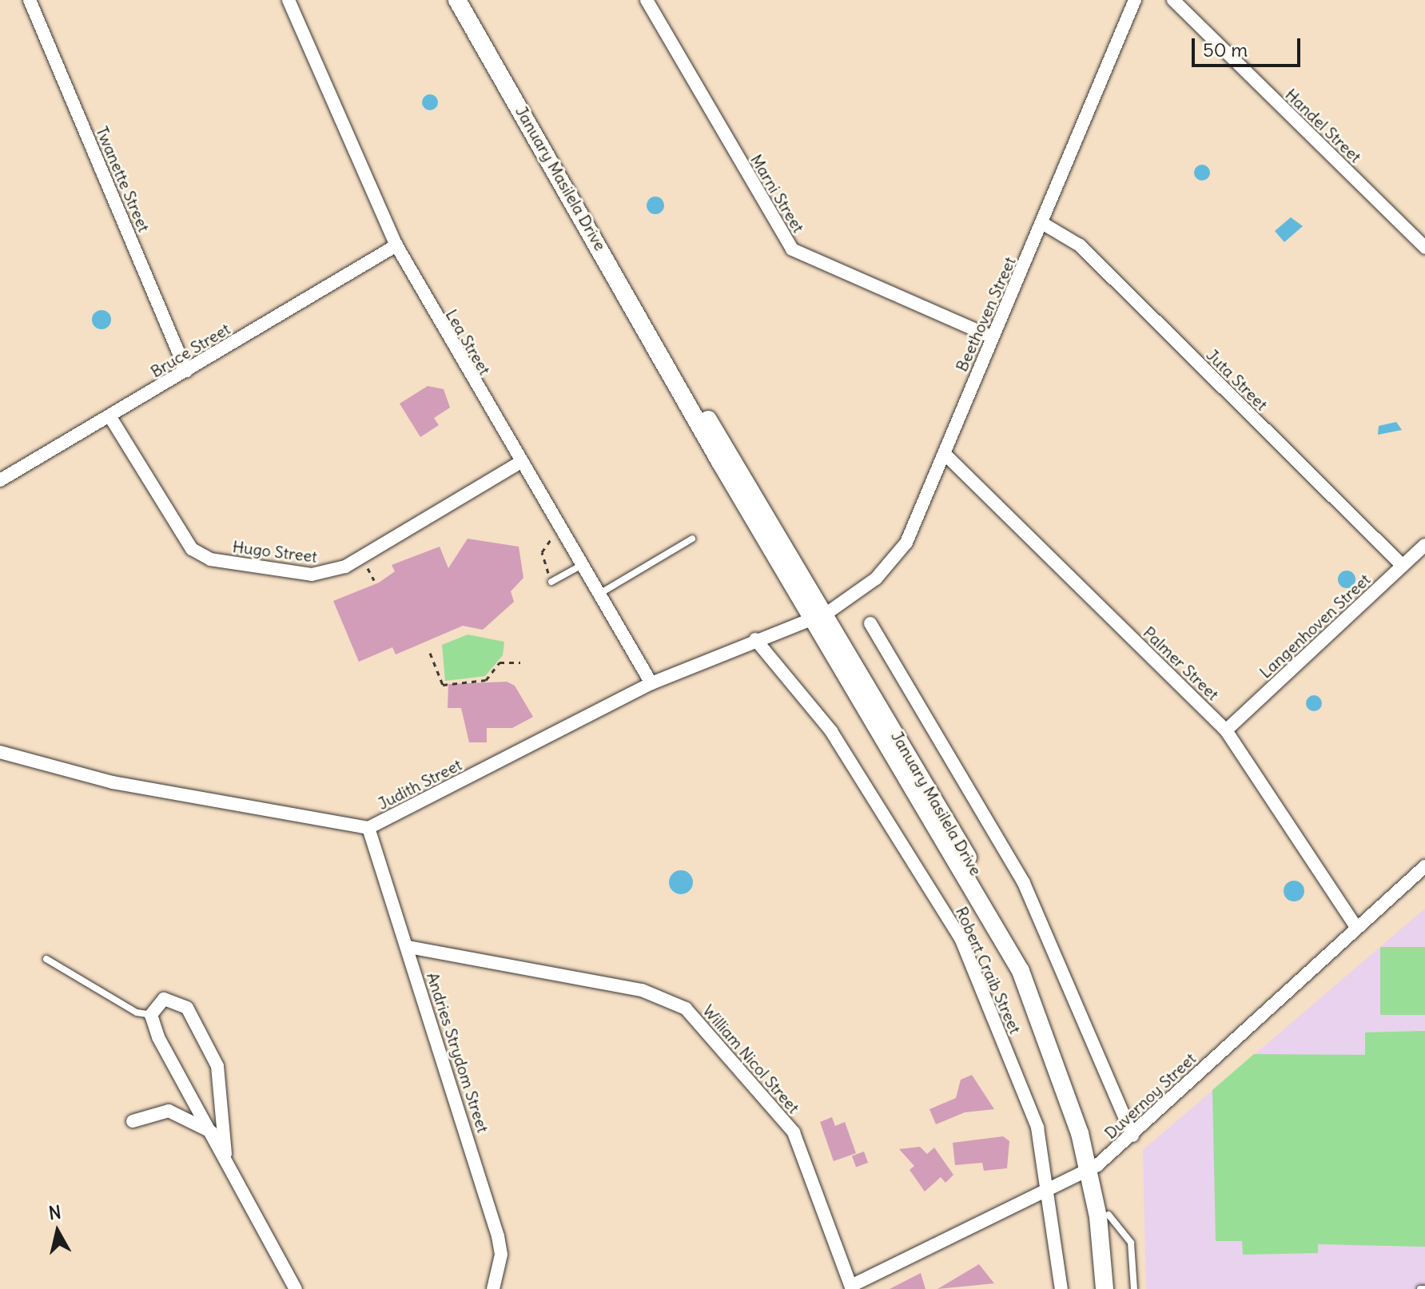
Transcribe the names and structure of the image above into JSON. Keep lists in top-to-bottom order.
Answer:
{
  "streets": {
    "main road": ["January Masilela Drive"],
    "street": [
      "Handel Street",
      "Twanette Street",
      "Marni Street",
      "Beethoven Street",
      "Lea Street",
      "Bruce Street",
      "Juta Street",
      "Hugo Street",
      "Langenhoven Street",
      "Palmer Street",
      "Judith Street",
      "Robert Craib Street",
      "Andries Strydom Street",
      "William Nicol Street",
      "Duvernoy Street"
    ]
  },
  "crossings": [
    ["January Masilela Drive", "Beethoven Street"],
    ["January Masilela Drive", "Judith Street"],
    ["January Masilela Drive", "Duvernoy Street"],
    ["Twanette Street", "Bruce Street"],
    ["Marni Street", "Beethoven Street"],
    ["Beethoven Street", "Juta Street"],
    ["Beethoven Street", "Palmer Street"],
    ["Beethoven Street", "Judith Street"],
    ["Lea Street", "Bruce Street"],
    ["Lea Street", "Hugo Street"],
    ["Lea Street", "Judith Street"],
    ["Bruce Street", "Hugo Street"],
    ["Juta Street", "Langenhoven Street"],
    ["Langenhoven Street", "Palmer Street"],
    ["Palmer Street", "Duvernoy Street"],
    ["Judith Street", "Robert Craib Street"],
    ["Judith Street", "Andries Strydom Street"],
    ["Robert Craib Street", "Duvernoy Street"],
    ["Andries Strydom Street", "William Nicol Street"],
    ["William Nicol Street", "Duvernoy Street"]
  ],
  "scale_bar": "50 m",
  "north": "top"
}
